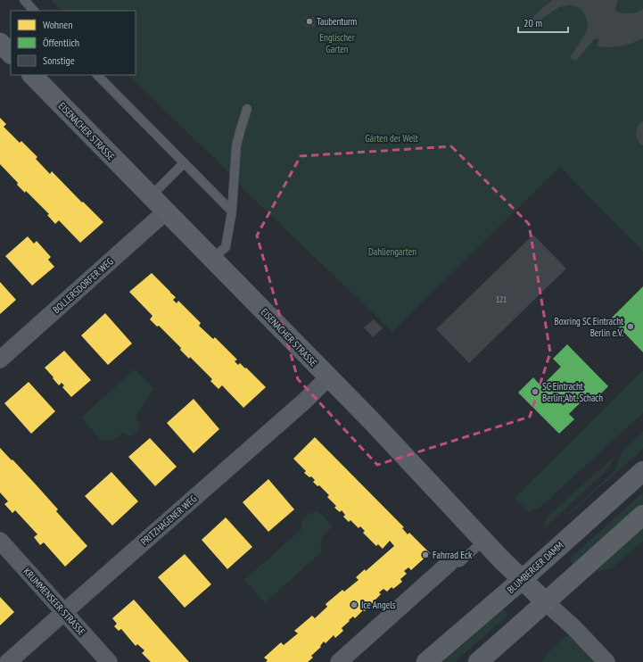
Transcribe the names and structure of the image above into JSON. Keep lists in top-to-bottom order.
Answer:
{
  "streets": {
    "street": [
      "EISENACHER STRASSE",
      "BOLLERSDORFER WEG",
      "PRITZHAGENER WEG",
      "BLUMBERGER DAMM",
      "KRUMMENSEER STRASSE"
    ]
  },
  "crossings": [
    ["EISENACHER STRASSE", "BOLLERSDORFER WEG"],
    ["EISENACHER STRASSE", "PRITZHAGENER WEG"],
    ["EISENACHER STRASSE", "BLUMBERGER DAMM"],
    ["PRITZHAGENER WEG", "KRUMMENSEER STRASSE"]
  ],
  "parks": ["Englischer Garten", "Gärten der Welt", "Dahliengarten"],
  "places": [
    "Taubenturm",
    "Boxring SC Eintracht Berlin e.V.",
    "SC Eintracht Berlin;Abt. Schach",
    "Fahrrad Eck",
    "Ice Angels"
  ],
  "house_numbers": ["121"],
  "legend": ["Wohnen", "Öffentlich", "Sonstige"],
  "scale_bar": "20 m"
}
